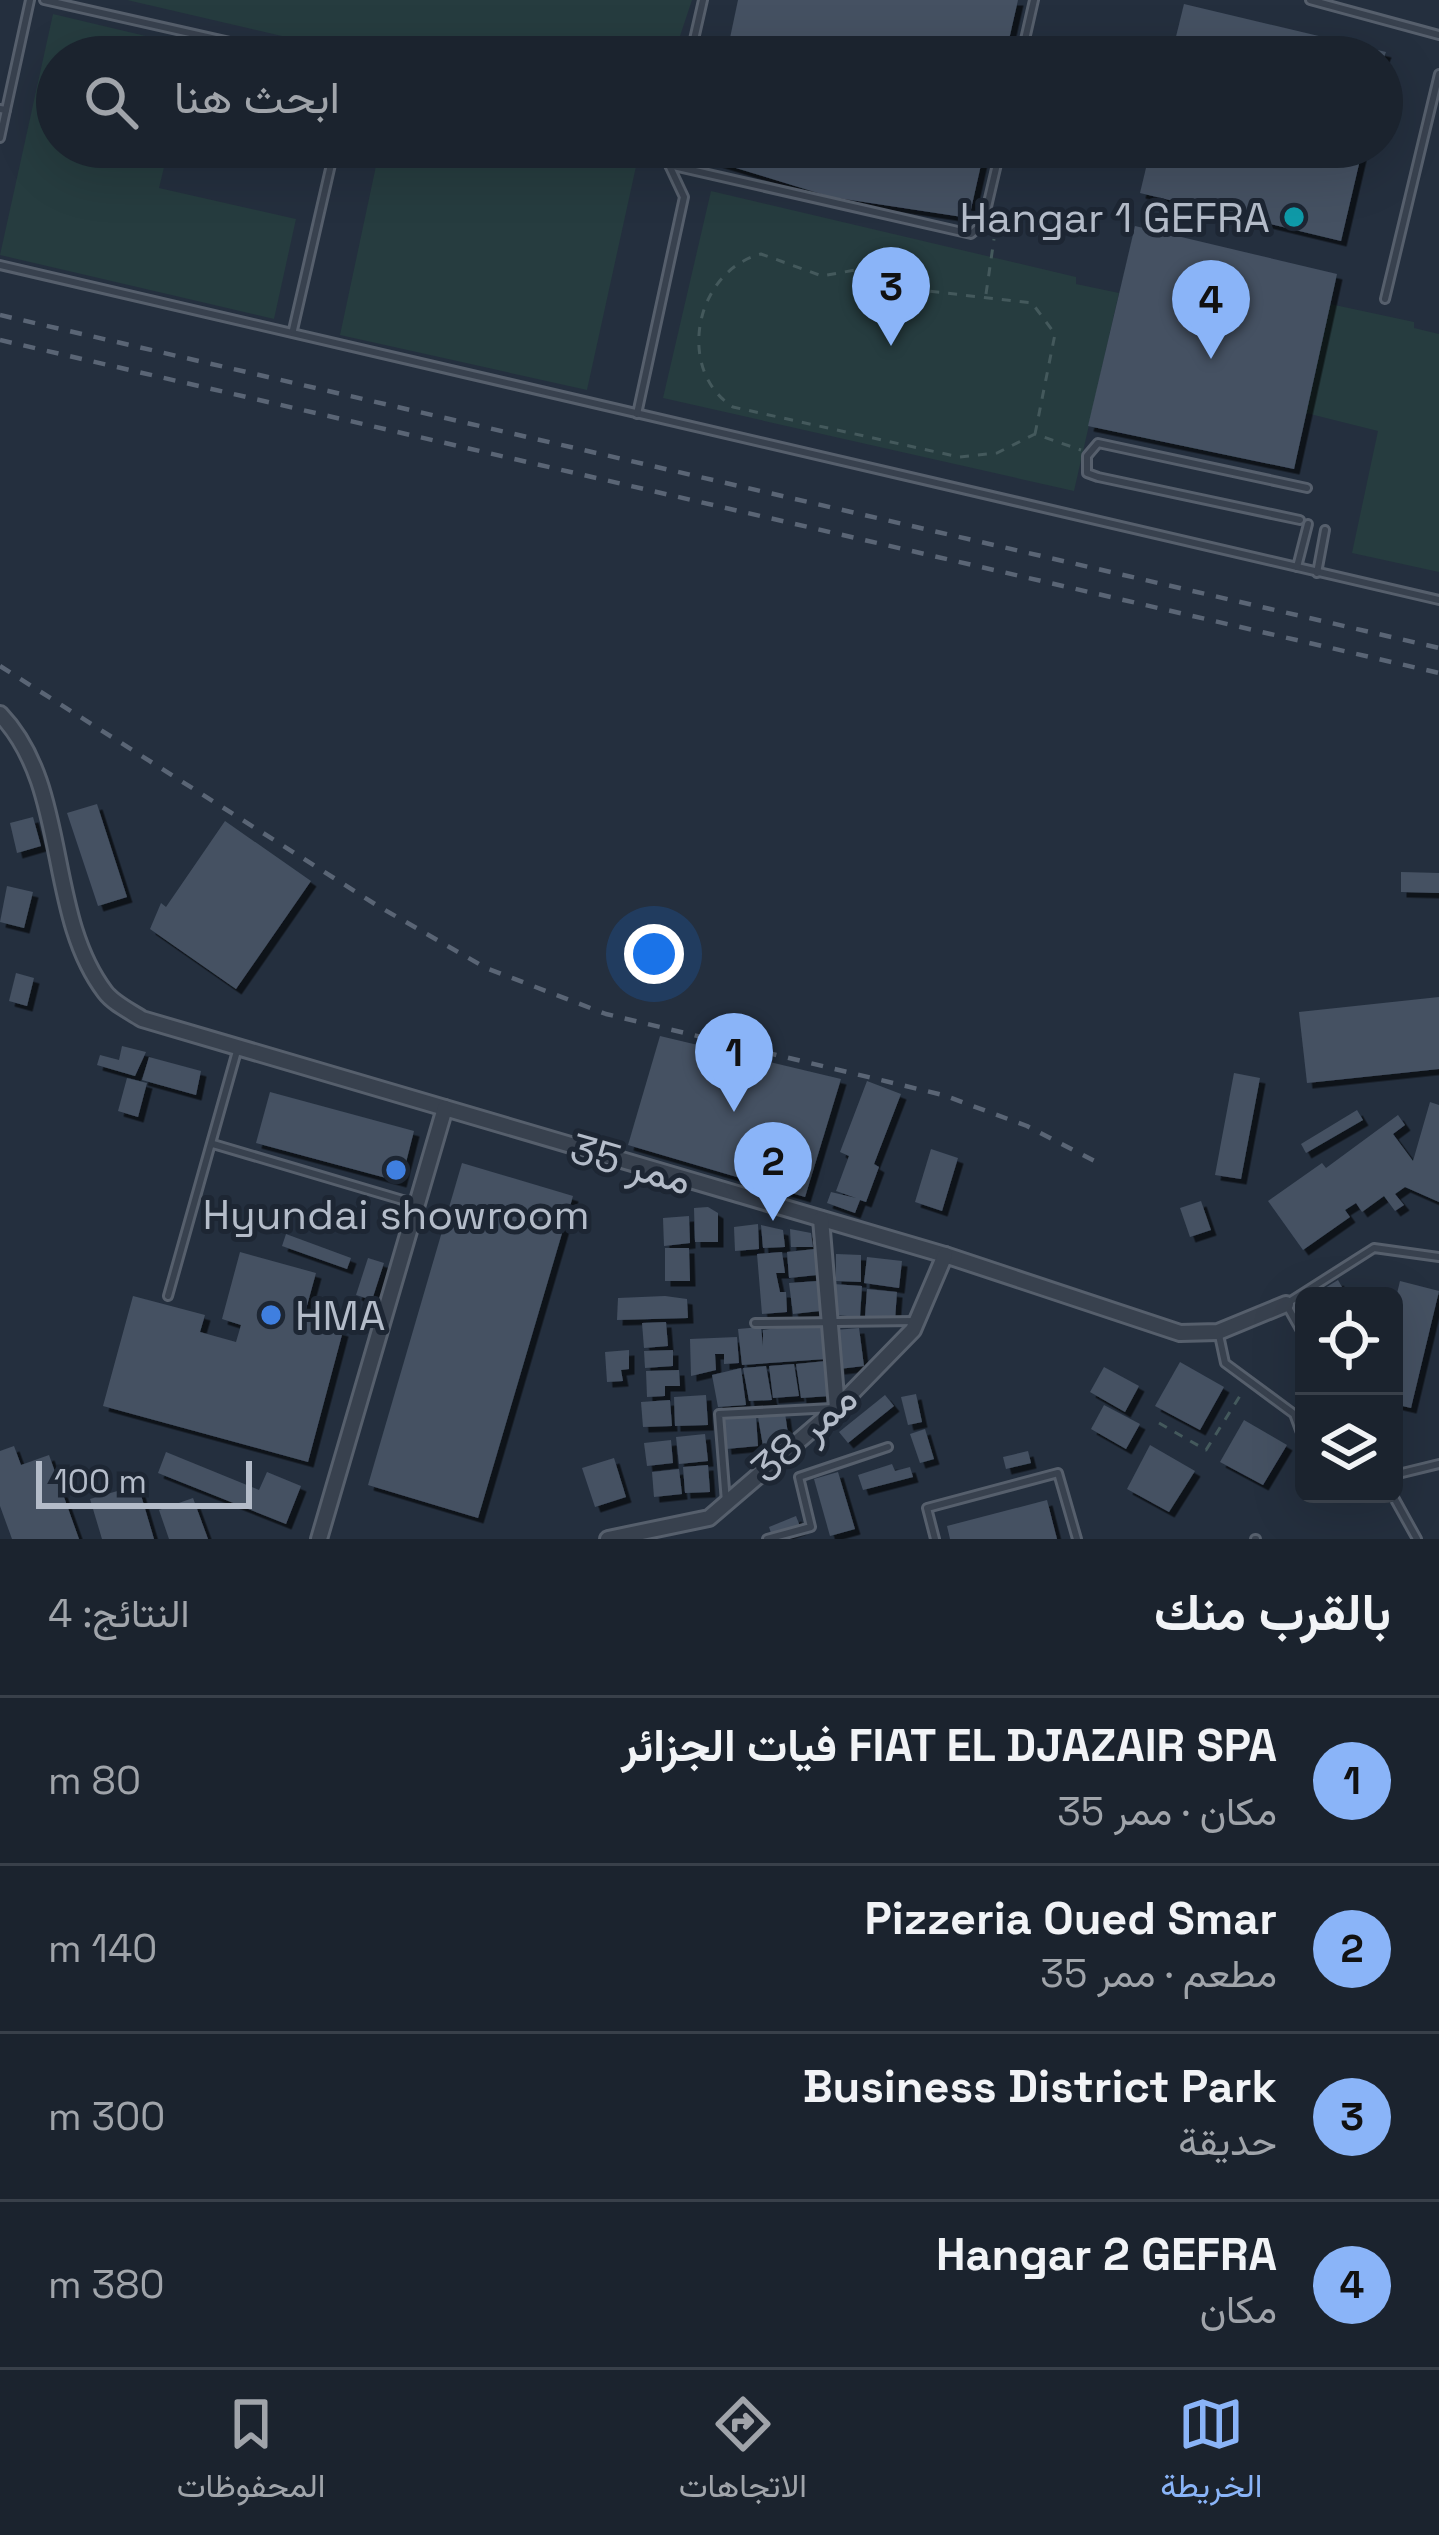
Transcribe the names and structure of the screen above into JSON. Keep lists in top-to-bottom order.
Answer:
{
  "streets": {
    "street": ["ممر 35", "ممر 38"]
  },
  "crossings": [
    ["ممر 35", "ممر 38"]
  ],
  "places": ["Hangar 1 GEFRA", "Hyundai showroom", "HMA"],
  "scale_bar": "100 m",
  "page": {
    "search": "ابحث هنا",
    "pins": [
      "3",
      "4",
      "1",
      "2"
    ],
    "scale": "100 m",
    "heading": ["بالقرب منك", "النتائج: 4"],
    "list": [
      {
        "mark": "1",
        "name": "FIAT EL DJAZAIR SPA فيات الجزائر",
        "note": "مكان · ممر 35",
        "value": "80 m"
      },
      {
        "mark": "2",
        "name": "Pizzeria Oued Smar",
        "note": "مطعم · ممر 35",
        "value": "140 m"
      },
      {
        "mark": "3",
        "name": "Business District Park",
        "note": "حديقة",
        "value": "300 m"
      },
      {
        "mark": "4",
        "name": "Hangar 2 GEFRA",
        "note": "مكان",
        "value": "380 m"
      }
    ],
    "nav": ["الخريطة", "الاتجاهات", "المحفوظات"]
  }
}
